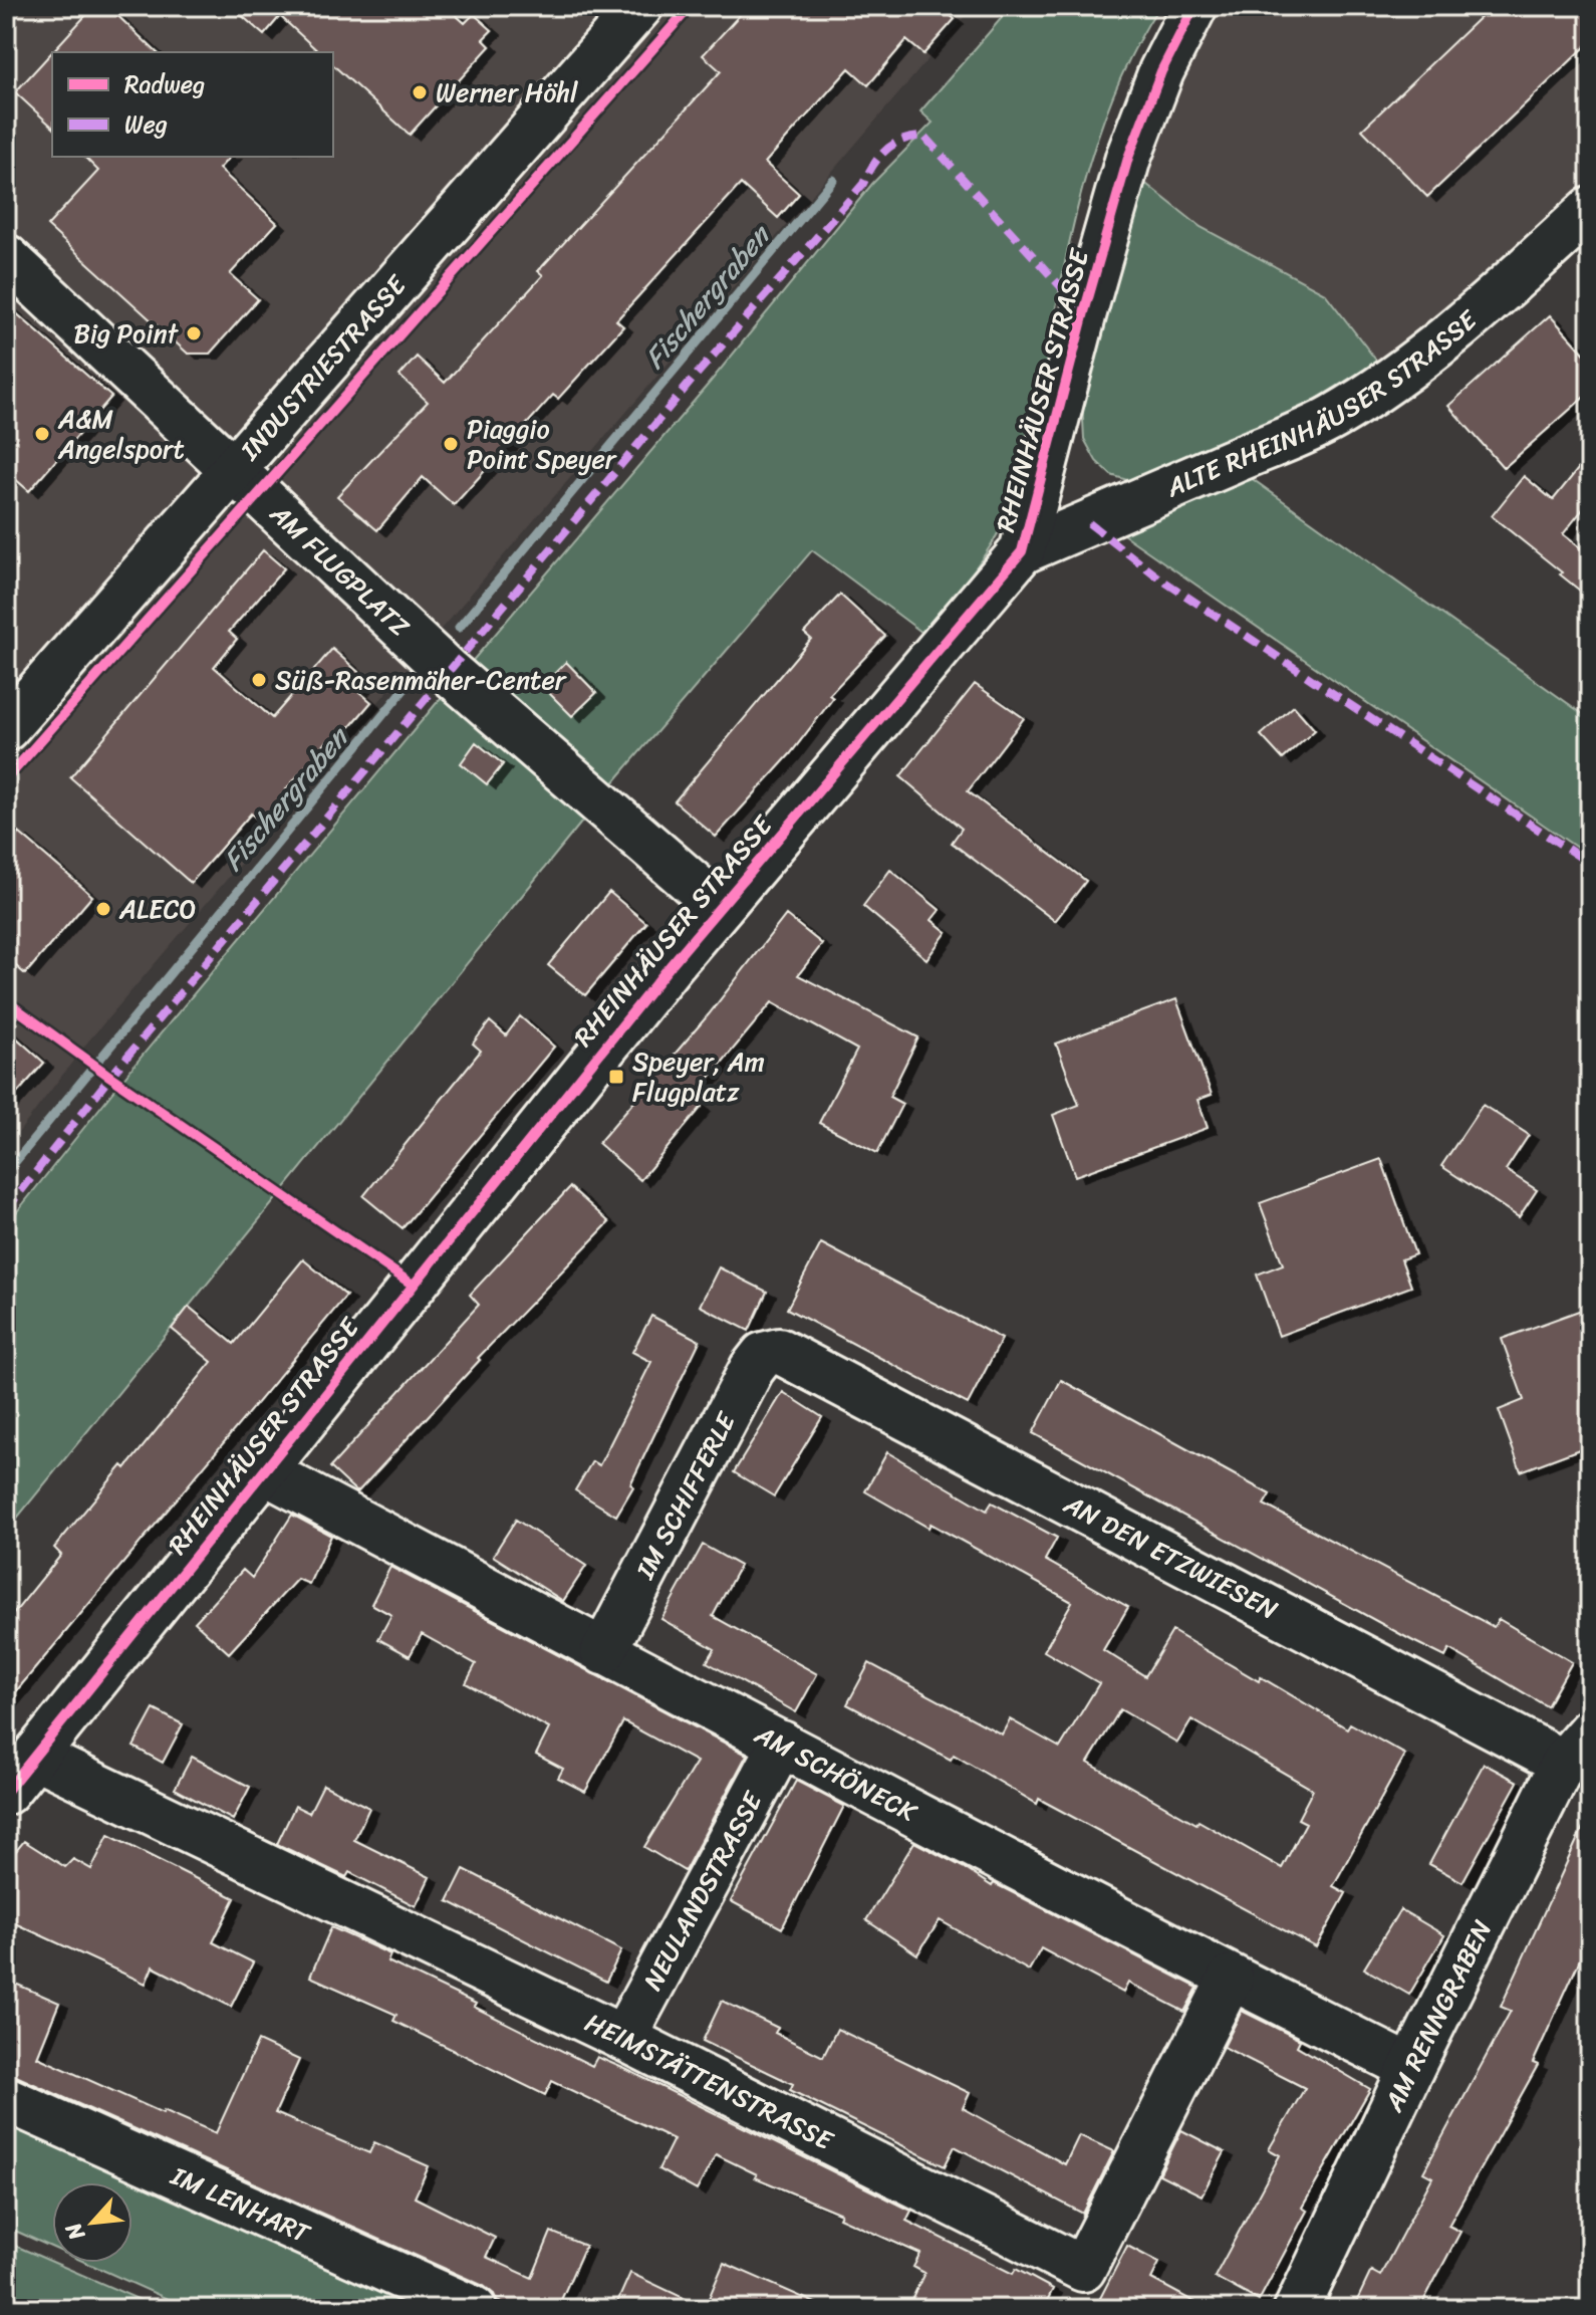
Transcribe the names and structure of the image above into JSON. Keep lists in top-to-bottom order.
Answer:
{
  "streets": {
    "street": [
      "INDUSTRIESTRASSE",
      "RHEINHÄUSER STRASSE",
      "ALTE RHEINHÄUSER STRASSE",
      "AM FLUGPLATZ",
      "IM SCHIFFERLE",
      "AN DEN ETZWIESEN",
      "AM SCHÖNECK",
      "NEULANDSTRASSE",
      "AM RENNGRABEN",
      "HEIMSTÄTTENSTRASSE",
      "IM LENHART"
    ]
  },
  "crossings": [
    ["INDUSTRIESTRASSE", "AM FLUGPLATZ"],
    ["RHEINHÄUSER STRASSE", "ALTE RHEINHÄUSER STRASSE"],
    ["RHEINHÄUSER STRASSE", "AM FLUGPLATZ"],
    ["RHEINHÄUSER STRASSE", "AM SCHÖNECK"],
    ["RHEINHÄUSER STRASSE", "HEIMSTÄTTENSTRASSE"],
    ["IM SCHIFFERLE", "AN DEN ETZWIESEN"],
    ["IM SCHIFFERLE", "AM SCHÖNECK"],
    ["AN DEN ETZWIESEN", "AM RENNGRABEN"],
    ["AM SCHÖNECK", "NEULANDSTRASSE"],
    ["AM SCHÖNECK", "AM RENNGRABEN"],
    ["AM SCHÖNECK", "HEIMSTÄTTENSTRASSE"],
    ["NEULANDSTRASSE", "HEIMSTÄTTENSTRASSE"]
  ],
  "water": ["Fischergraben"],
  "places": {
    "other": [
      "Werner Höhl",
      "Big Point",
      "A&M Angelsport",
      "Piaggio Point Speyer",
      "Süß-Rasenmäher-Center",
      "ALECO"
    ],
    "transit": ["Speyer, Am Flugplatz"]
  },
  "legend": ["Radweg", "Weg"],
  "north": "bottom left"
}
